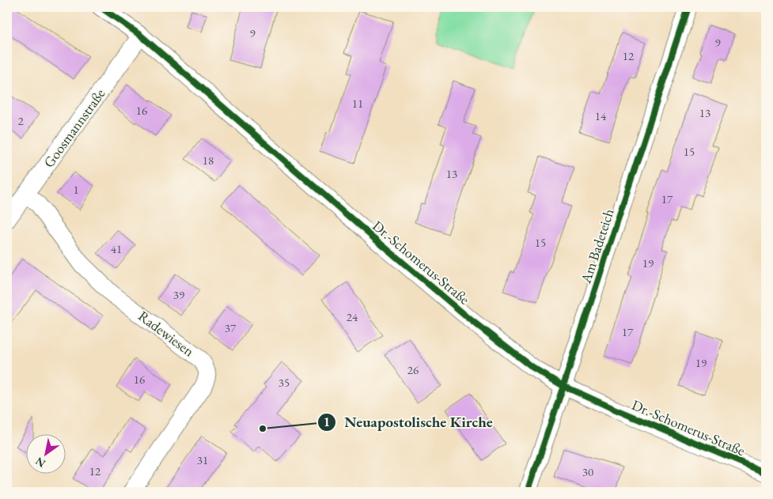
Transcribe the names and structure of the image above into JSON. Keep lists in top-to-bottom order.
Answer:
{
  "streets": {
    "street": [
      "Goosmannstraße",
      "Am Badeteich",
      "Dr.-Schomerus-Straße",
      "Radewiesen"
    ]
  },
  "crossings": [
    ["Goosmannstraße", "Dr.-Schomerus-Straße"],
    ["Goosmannstraße", "Radewiesen"],
    ["Am Badeteich", "Dr.-Schomerus-Straße"]
  ],
  "places": ["Neuapostolische Kirche"],
  "house_numbers": [
    "9",
    "9",
    "12",
    "11",
    "16",
    "13",
    "14",
    "2",
    "15",
    "18",
    "13",
    "1",
    "17",
    "15",
    "41",
    "19",
    "39",
    "24",
    "37",
    "17",
    "19",
    "26",
    "16",
    "35",
    "31",
    "12",
    "30"
  ],
  "north": "bottom left"
}
